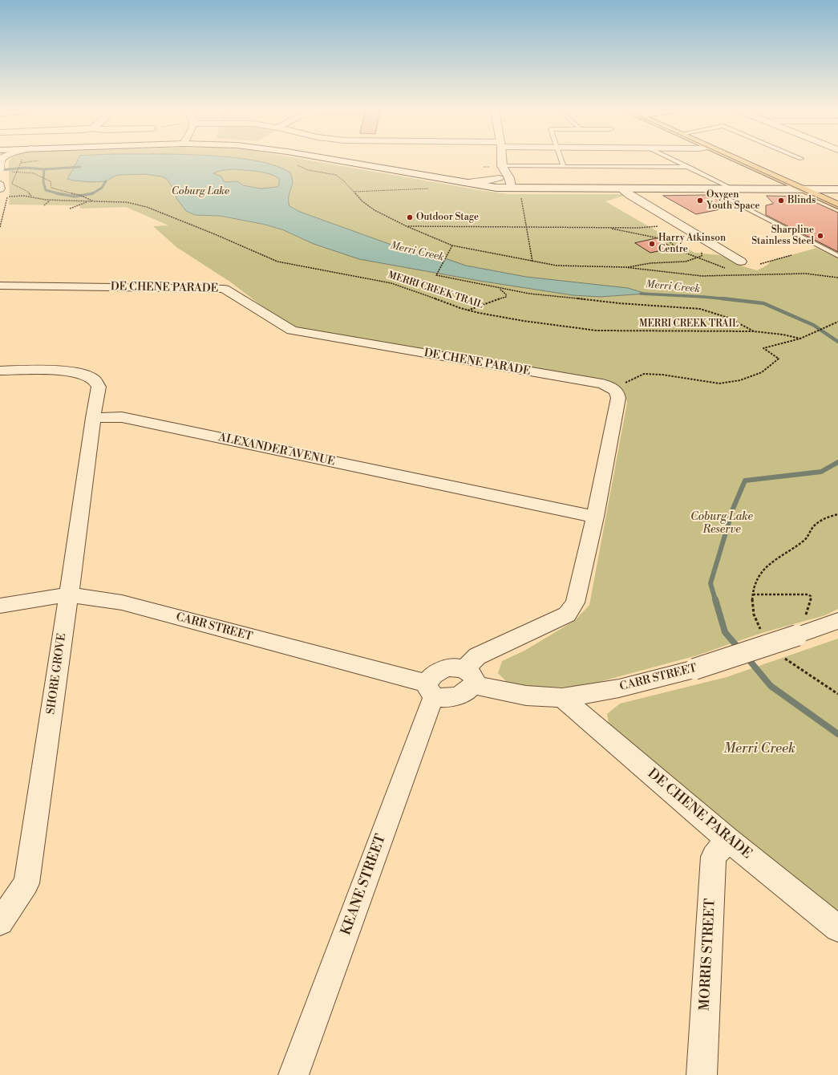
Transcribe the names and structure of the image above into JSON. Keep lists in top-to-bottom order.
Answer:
{
  "streets": {
    "street": [
      "DE CHENE PARADE",
      "ALEXANDER AVENUE",
      "CARR STREET",
      "SHORE GROVE",
      "KEANE STREET",
      "MORRIS STREET"
    ],
    "path": ["MERRI CREEK TRAIL"]
  },
  "crossings": [
    ["DE CHENE PARADE", "CARR STREET"],
    ["DE CHENE PARADE", "MORRIS STREET"],
    ["ALEXANDER AVENUE", "SHORE GROVE"],
    ["CARR STREET", "SHORE GROVE"],
    ["CARR STREET", "KEANE STREET"]
  ],
  "water": ["Coburg Lake", "Merri Creek"],
  "parks": ["Coburg Lake Reserve", "Merri Creek"],
  "places": [
    "Oxygen Youth Space",
    "Blinds",
    "Outdoor Stage",
    "Sharpline Stainless Steel",
    "Harry Atkinson Centre"
  ]
}
